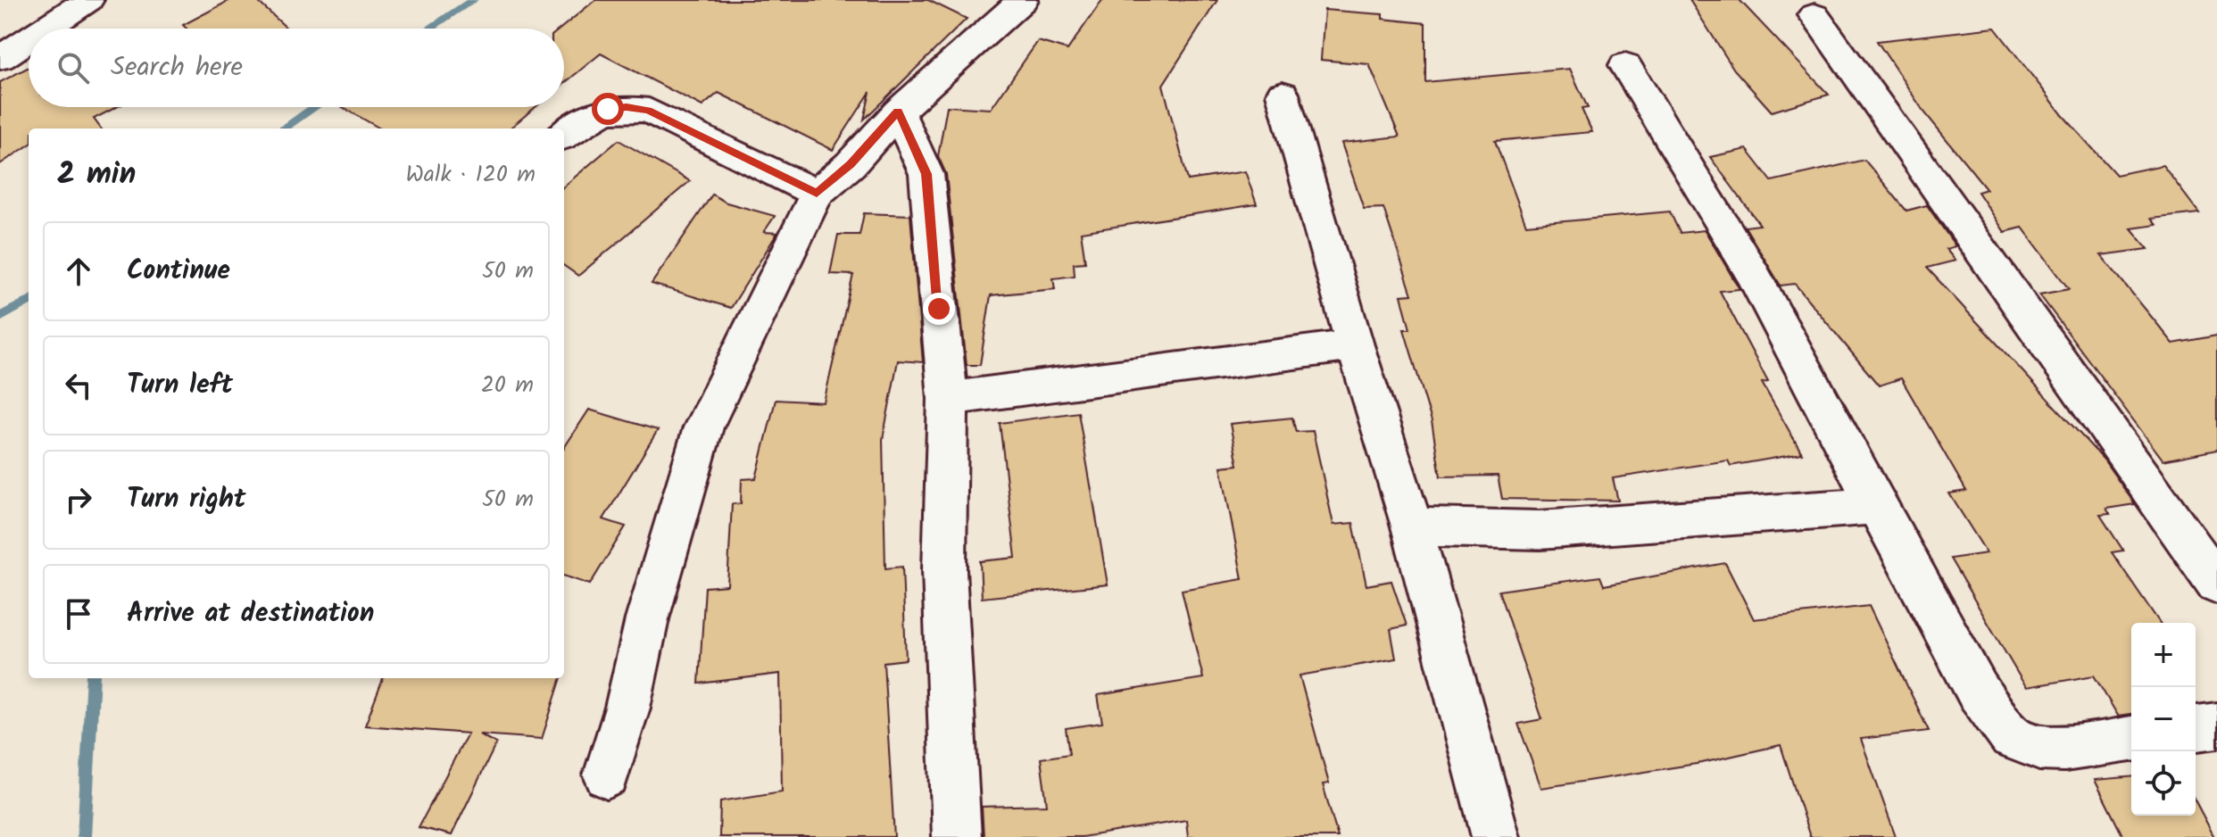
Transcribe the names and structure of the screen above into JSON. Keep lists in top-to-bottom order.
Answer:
{
  "page": {
    "search": "Search here",
    "heading": ["2 min", "Walk · 120 m"],
    "list": [
      ["Continue", "50 m"],
      ["Turn left", "20 m"],
      ["Turn right", "50 m"],
      "Arrive at destination"
    ],
    "map_buttons": ["+", "−"]
  }
}
